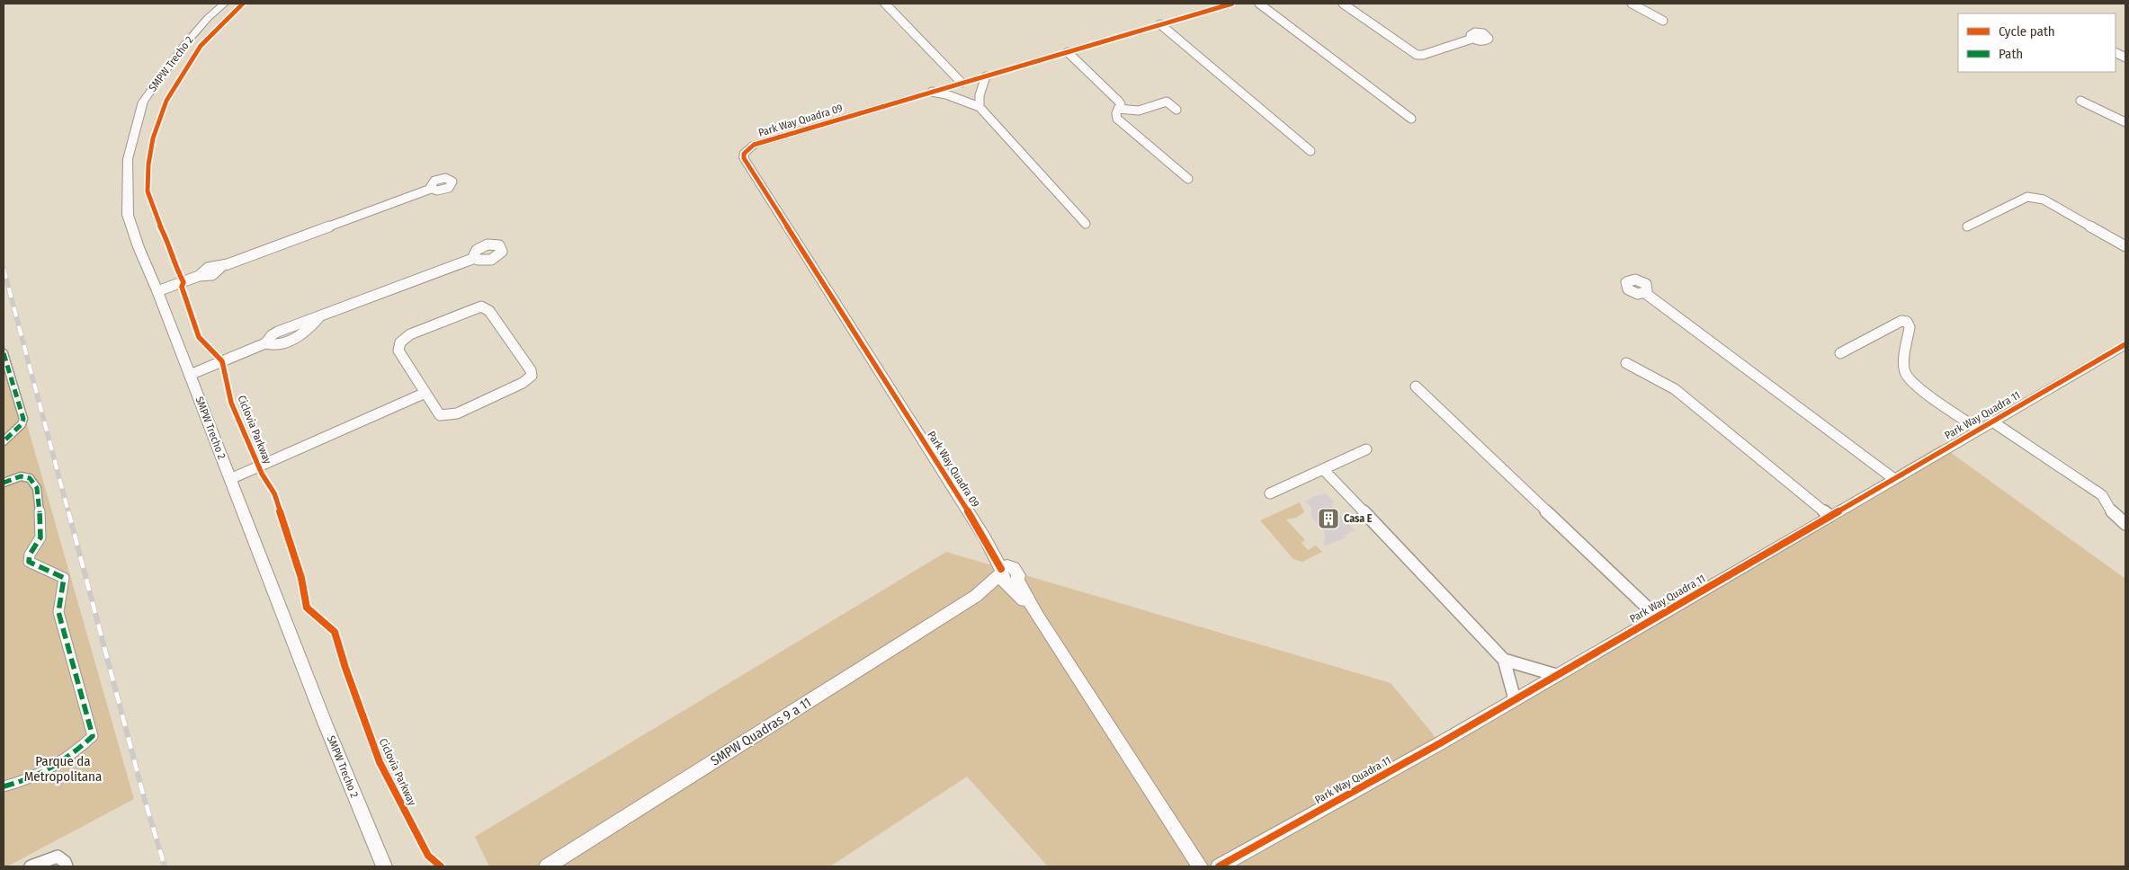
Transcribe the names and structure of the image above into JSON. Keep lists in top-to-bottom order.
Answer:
{
  "streets": {
    "street": [
      "SMPW Trecho 2",
      "Park Way Quadra 09",
      "Park Way Quadra 11",
      "SMPW Quadras 9 a 11"
    ],
    "cycle path": ["Ciclovia Parkway"]
  },
  "crossings": [
    ["Park Way Quadra 09", "SMPW Quadras 9 a 11"]
  ],
  "parks": ["Parque da Metropolitana"],
  "places": {
    "building": ["Casa E"]
  },
  "legend": ["Cycle path", "Path"]
}
